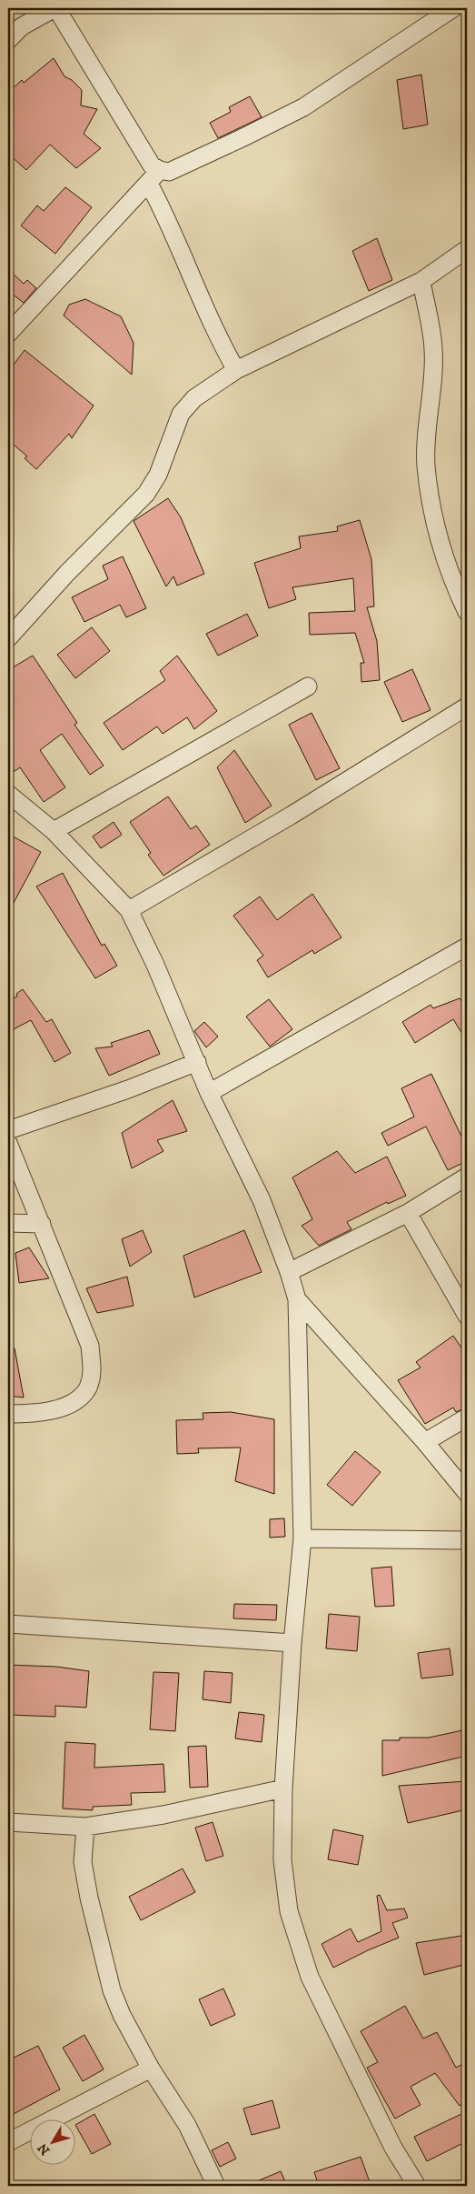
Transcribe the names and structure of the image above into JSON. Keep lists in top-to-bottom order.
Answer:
{
  "north": "bottom left"
}
